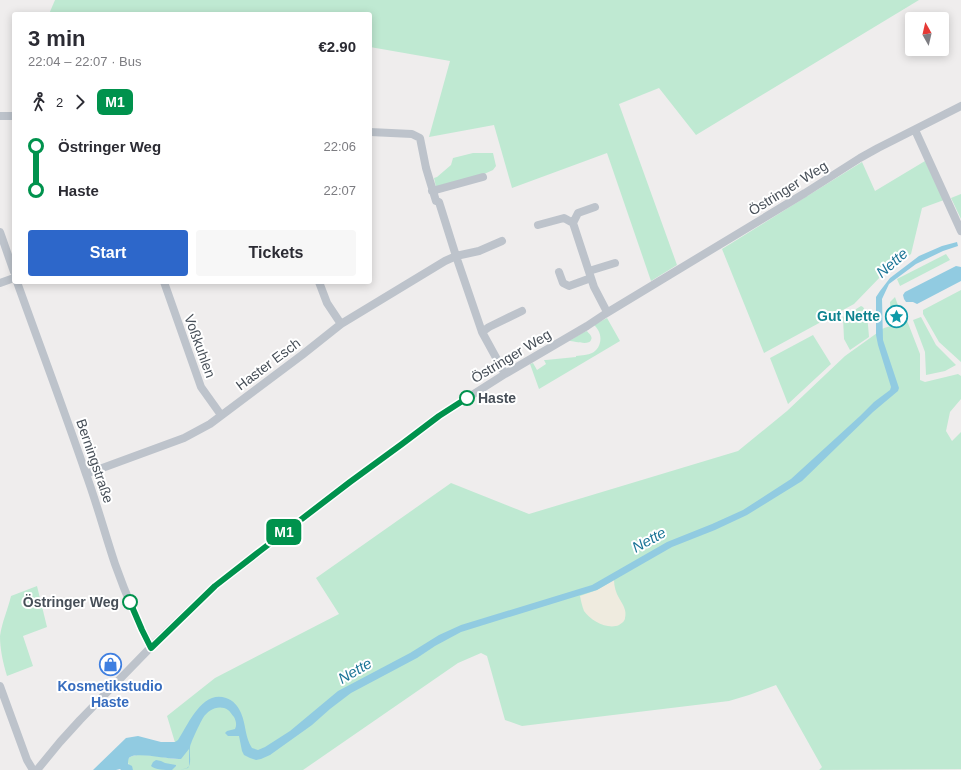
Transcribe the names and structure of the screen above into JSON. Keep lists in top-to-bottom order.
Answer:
{
  "streets": {
    "street": [
      "Östringer Weg",
      "Voßkuhlen",
      "Haster Esch",
      "Berningstraße"
    ]
  },
  "crossings": [
    ["Östringer Weg", "Berningstraße"],
    ["Voßkuhlen", "Haster Esch"],
    ["Haster Esch", "Berningstraße"]
  ],
  "water": ["Nette"],
  "places": {
    "place": ["Gut Nette"],
    "other": ["Haste", "Östringer Weg"],
    "shop": ["Kosmetikstudio Haste"]
  },
  "lines": ["bus line M1"],
  "north": "top",
  "page": {
    "on_map": "M1",
    "heading": ["3 min", "22:04 – 22:07 · Bus", "€2.90"],
    "legs": ["2", "M1"],
    "list": [
      {
        "name": "Östringer Weg",
        "value": "22:06"
      },
      {
        "name": "Haste",
        "value": "22:07"
      }
    ],
    "buttons": ["Start", "Tickets"]
  }
}
